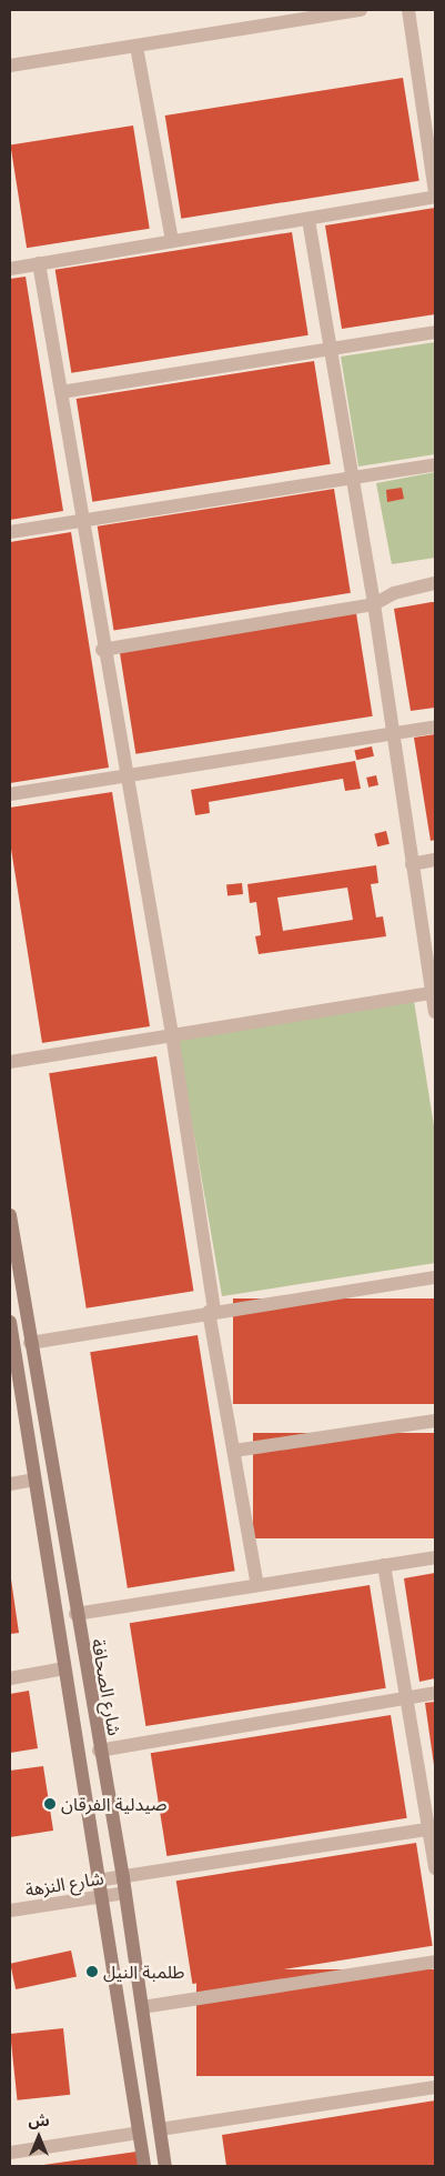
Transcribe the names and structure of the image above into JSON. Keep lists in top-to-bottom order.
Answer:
{
  "streets": {
    "main road": ["شارع الصحافة"],
    "street": ["شارع النزهة"]
  },
  "crossings": [
    ["شارع الصحافة", "شارع النزهة"]
  ],
  "places": ["صيدلية الفرقان", "طلمبة النيل"],
  "north": "top"
}
